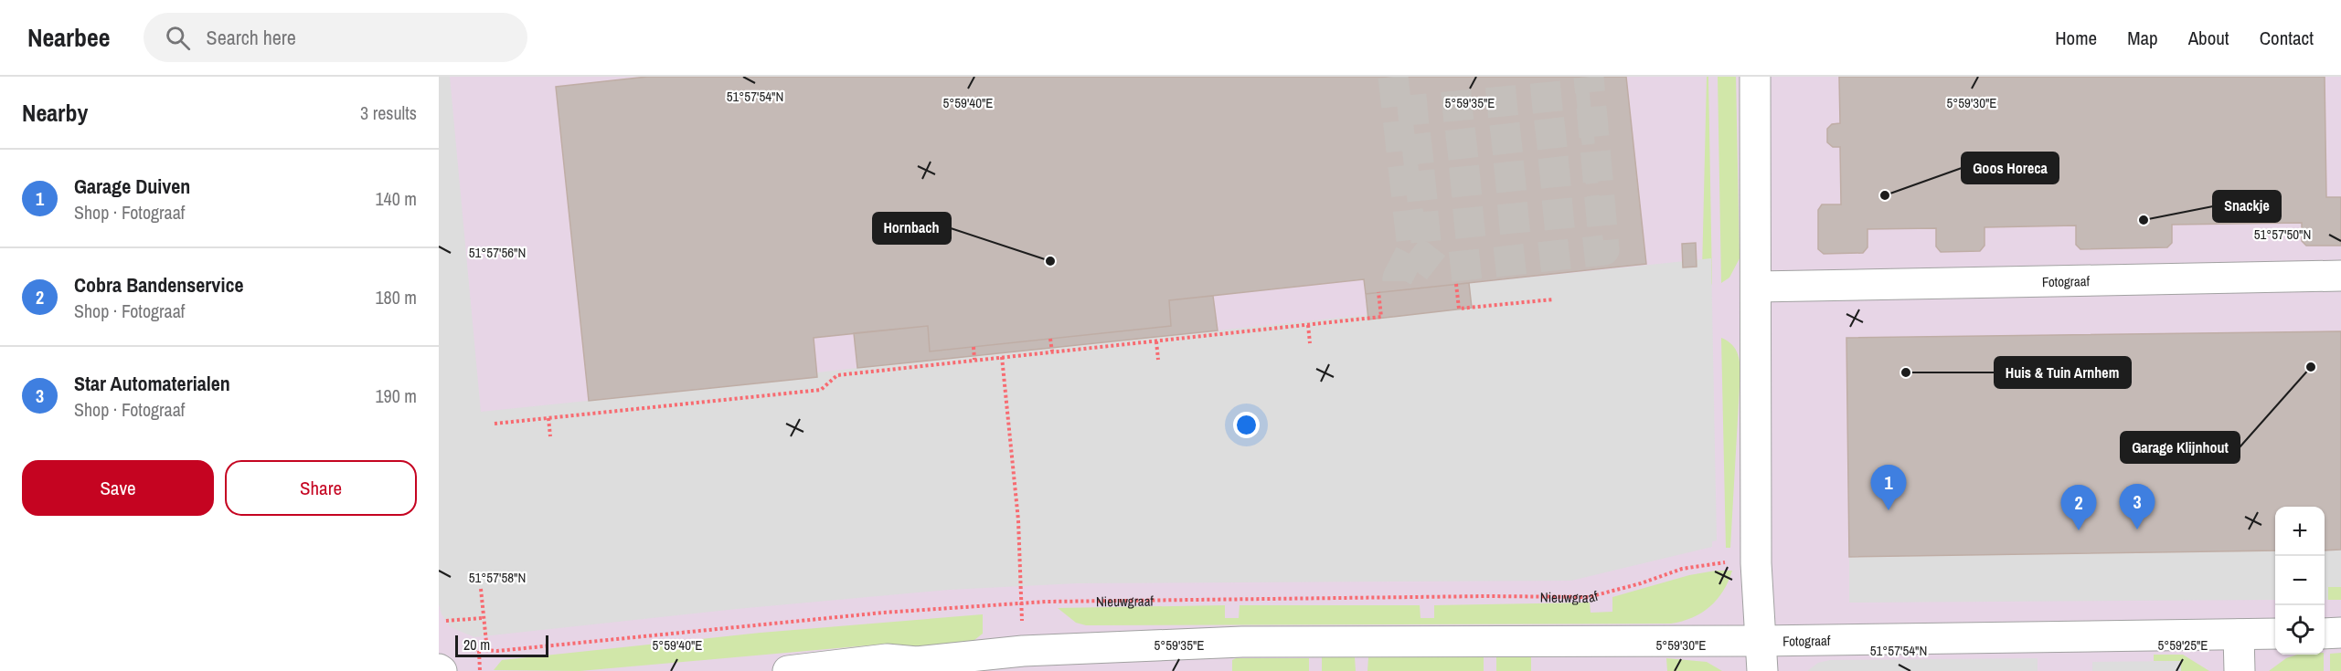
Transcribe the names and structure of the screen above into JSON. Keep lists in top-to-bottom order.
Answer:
{
  "streets": {
    "street": ["Fotograaf"],
    "path": ["Nieuwgraaf"]
  },
  "places": [
    "Goos Horeca",
    "Snackje",
    "Hornbach",
    "Garage Klijnhout",
    "Huis & Tuin Arnhem"
  ],
  "scale_bar": "20 m",
  "page": {
    "header": "Nearbee",
    "search": "Search here",
    "nav": [
      "Home",
      "Map",
      "About",
      "Contact"
    ],
    "heading": ["Nearby", "3 results"],
    "list": [
      {
        "mark": "1",
        "name": "Garage Duiven",
        "note": "Shop · Fotograaf",
        "value": "140 m"
      },
      {
        "mark": "2",
        "name": "Cobra Bandenservice",
        "note": "Shop · Fotograaf",
        "value": "180 m"
      },
      {
        "mark": "3",
        "name": "Star Automaterialen",
        "note": "Shop · Fotograaf",
        "value": "190 m"
      }
    ],
    "buttons": ["Save", "Share"],
    "pins": ["1", "3", "2"],
    "map_buttons": ["+", "−"],
    "scale": "20 m"
  },
  "coordinates": [
    "51°57'54\"N",
    "5°59'40\"E",
    "5°59'35\"E",
    "5°59'30\"E",
    "51°57'50\"N",
    "51°57'56\"N",
    "51°57'58\"N",
    "5°59'25\"E"
  ]
}
